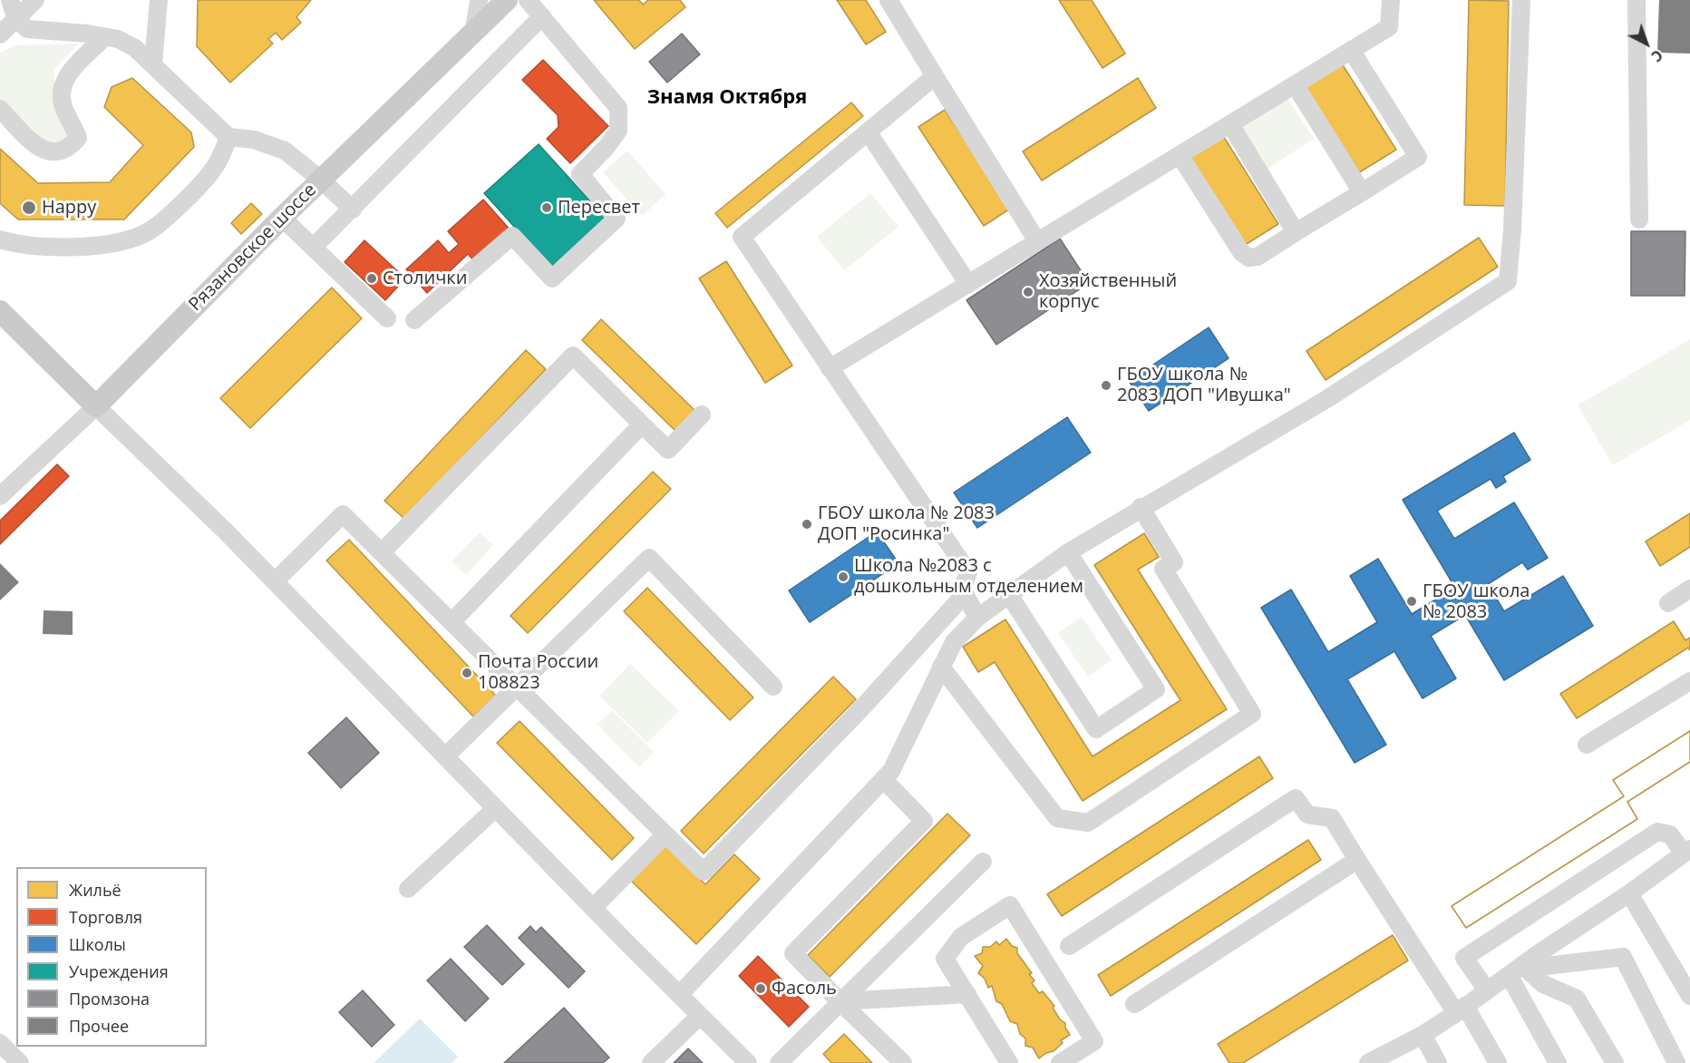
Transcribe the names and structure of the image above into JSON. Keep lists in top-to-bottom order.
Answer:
{
  "streets": {
    "main road": ["Рязановское шоссе"]
  },
  "districts": ["Знамя Октября"],
  "places": [
    "Happy",
    "Пересвет",
    "Столички",
    "Хозяйственный корпус",
    "ГБОУ школа № 2083 ДОП \"Ивушка\"",
    "ГБОУ школа № 2083 ДОП \"Росинка\"",
    "Школа №2083 с дошкольным отделением",
    "ГБОУ школа № 2083",
    "Почта России 108823",
    "Фасоль"
  ],
  "legend": [
    "Жильё",
    "Торговля",
    "Школы",
    "Учреждения",
    "Промзона",
    "Прочее"
  ],
  "north": "bottom right"
}
